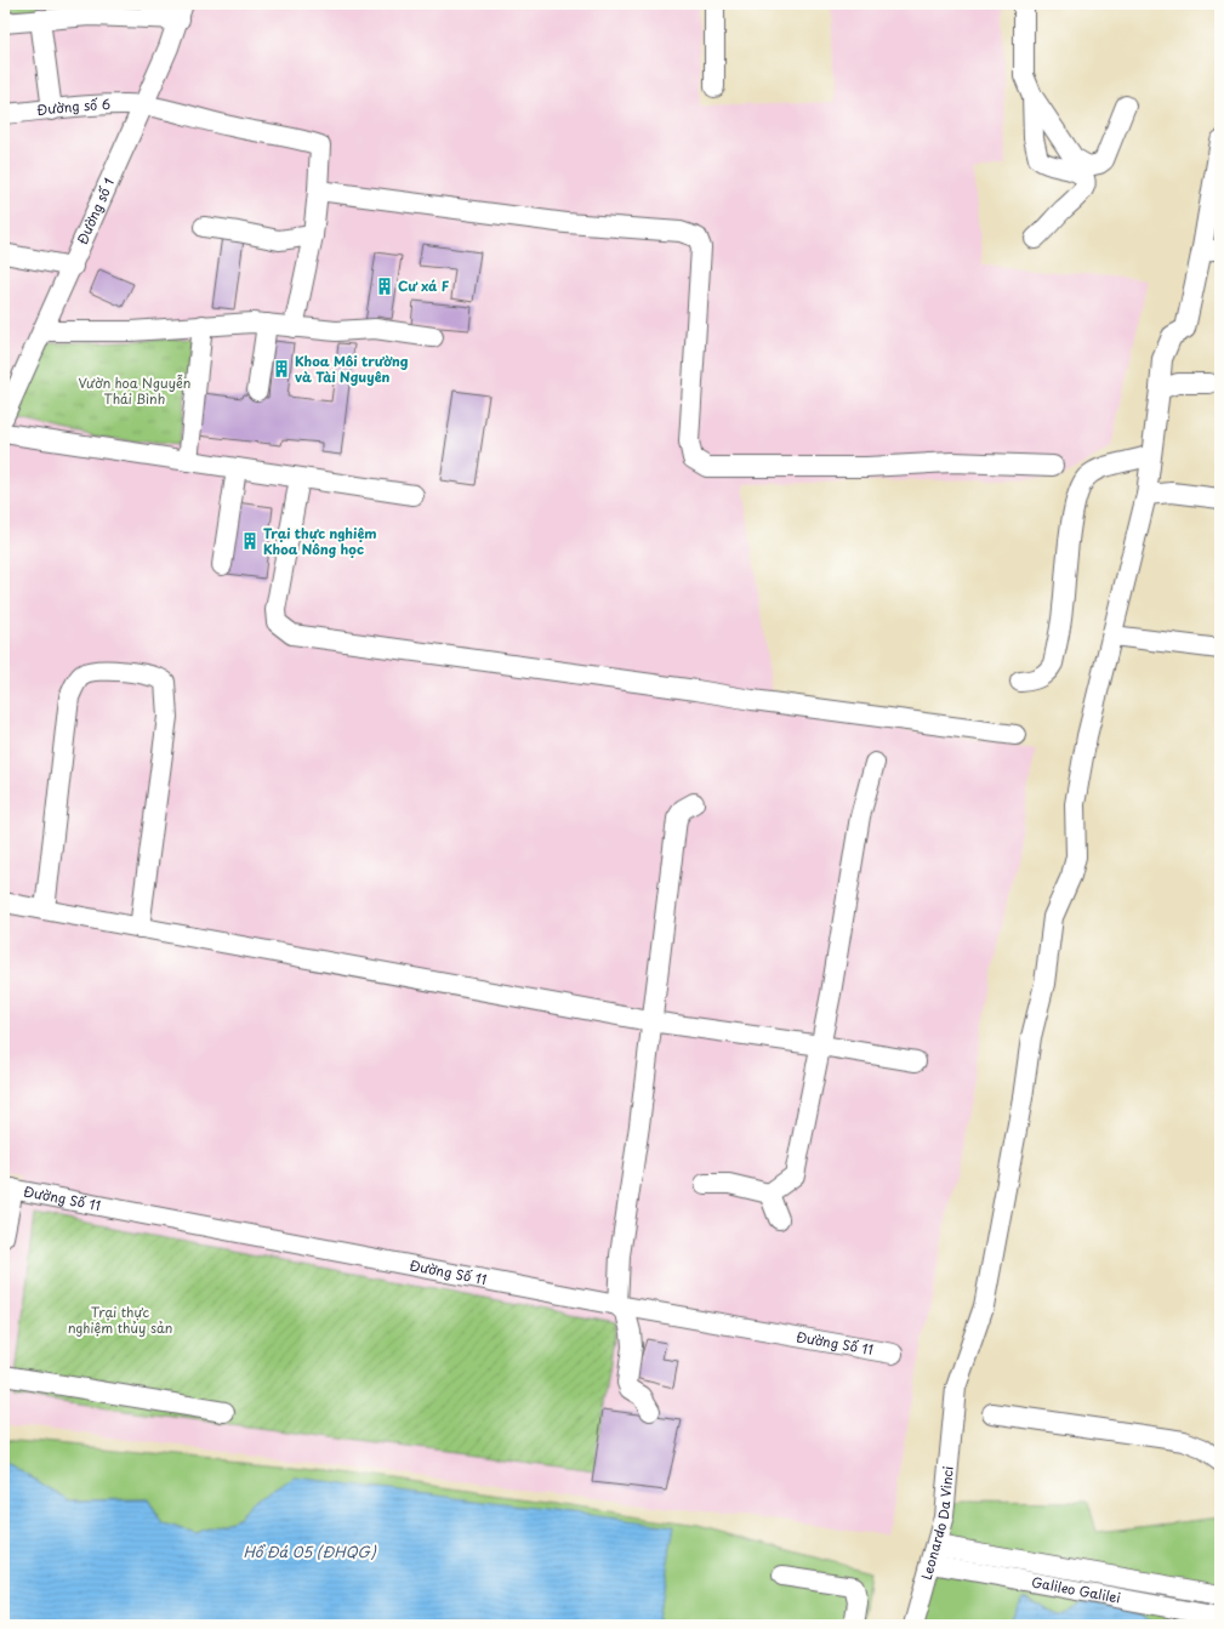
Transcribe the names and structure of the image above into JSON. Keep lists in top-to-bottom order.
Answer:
{
  "streets": {
    "street": [
      "Đường số 6",
      "Đường số 1",
      "Đường Số 11",
      "Leonardo Da Vinci",
      "Galileo Galilei"
    ]
  },
  "crossings": [
    ["Đường số 6", "Đường số 1"],
    ["Leonardo Da Vinci", "Galileo Galilei"]
  ],
  "water": ["Hồ Đá 05 (ĐHQG)"],
  "parks": ["Vườn hoa Nguyễn Thái Bình", "Trại thực nghiệm thủy sản"],
  "places": {
    "building": ["Cư xá F", "Khoa Môi trường và Tài Nguyên", "Trại thực nghiệm Khoa Nông học"]
  }
}
